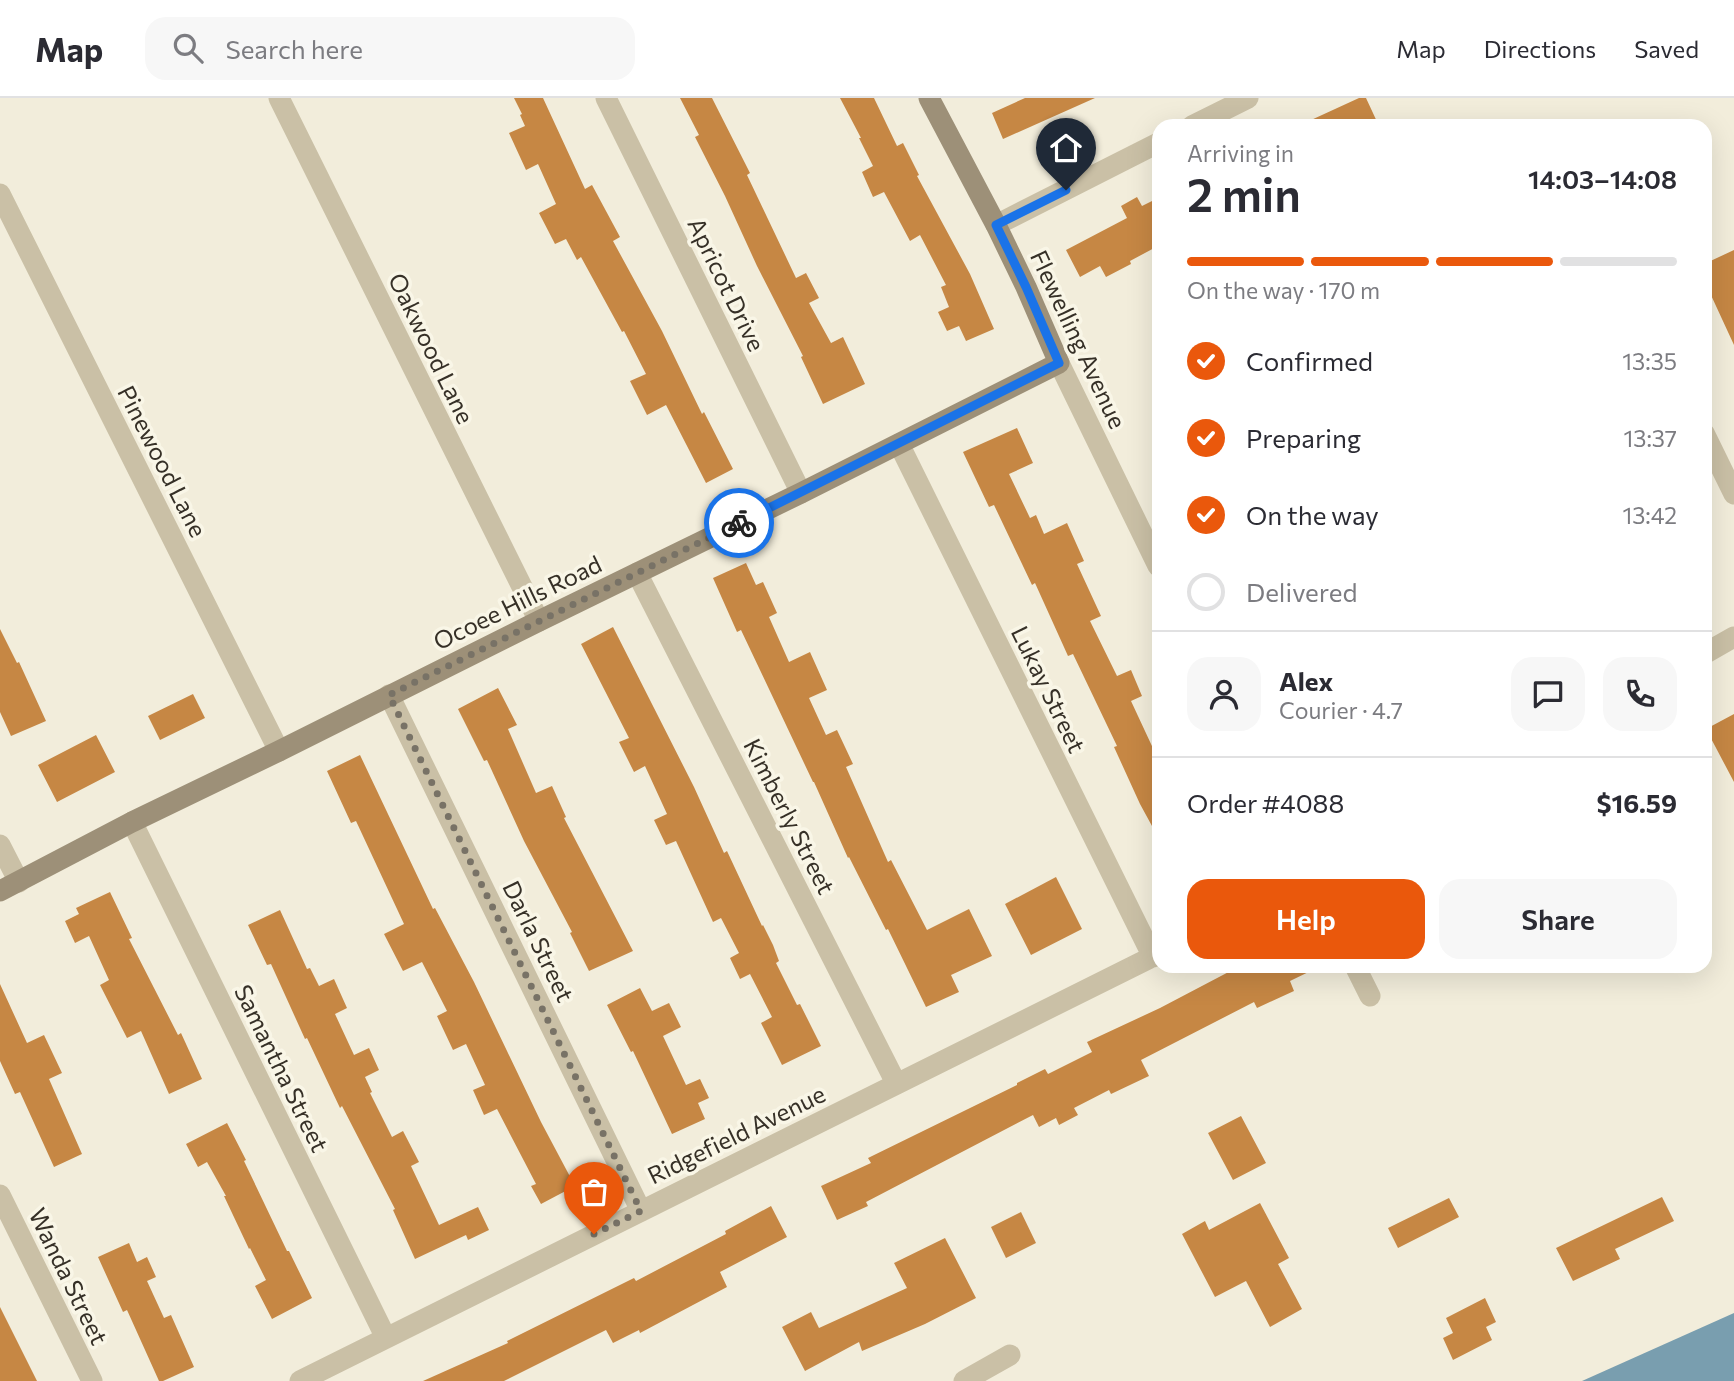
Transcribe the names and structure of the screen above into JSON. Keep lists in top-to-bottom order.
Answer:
{
  "streets": {
    "street": [
      "Apricot Drive",
      "Flewelling Avenue",
      "Oakwood Lane",
      "Pinewood Lane",
      "Ocoee Hills Road",
      "Lukay Street",
      "Kimberly Street",
      "Darla Street",
      "Samantha Street",
      "Ridgefield Avenue",
      "Wanda Street"
    ]
  },
  "crossings": [
    ["Apricot Drive", "Ocoee Hills Road"],
    ["Flewelling Avenue", "Ocoee Hills Road"],
    ["Oakwood Lane", "Ocoee Hills Road"],
    ["Pinewood Lane", "Ocoee Hills Road"],
    ["Ocoee Hills Road", "Lukay Street"],
    ["Ocoee Hills Road", "Kimberly Street"],
    ["Ocoee Hills Road", "Darla Street"],
    ["Ocoee Hills Road", "Samantha Street"],
    ["Kimberly Street", "Ridgefield Avenue"],
    ["Darla Street", "Ridgefield Avenue"],
    ["Samantha Street", "Ridgefield Avenue"]
  ],
  "page": {
    "header": "Map",
    "search": "Search here",
    "nav": ["Map", "Directions", "Saved"],
    "heading": ["2 min", "Arriving in", "14:03–14:08"],
    "panel": [
      "Alex",
      "Courier · 4.7",
      "Order #4088",
      "$16.59"
    ],
    "bar": "On the way · 170 m",
    "list": [
      ["Confirmed", "13:35"],
      ["Preparing", "13:37"],
      ["On the way", "13:42"],
      "Delivered"
    ],
    "buttons": ["Help", "Share"]
  }
}
